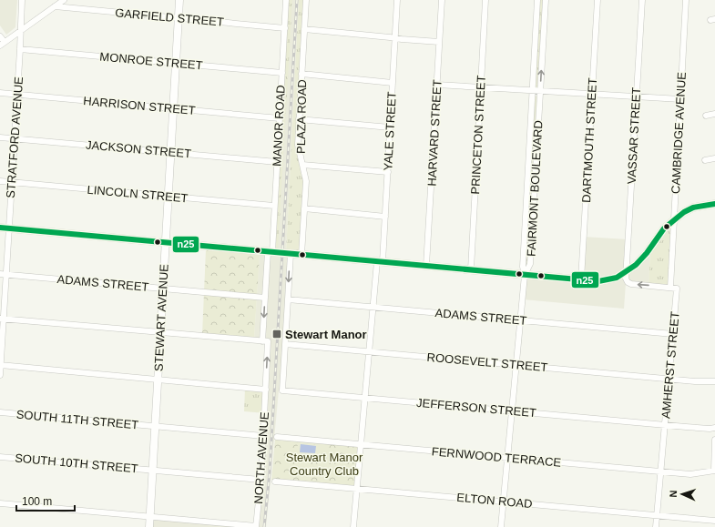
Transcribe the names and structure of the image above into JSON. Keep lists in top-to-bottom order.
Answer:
{
  "streets": {
    "main road": ["STEWART AVENUE"],
    "street": [
      "GARFIELD STREET",
      "MONROE STREET",
      "HARRISON STREET",
      "PLAZA ROAD",
      "MANOR ROAD",
      "YALE STREET",
      "HARVARD STREET",
      "CAMBRIDGE AVENUE",
      "PRINCETON STREET",
      "VASSAR STREET",
      "STRATFORD AVENUE",
      "DARTMOUTH STREET",
      "JACKSON STREET",
      "FAIRMONT BOULEVARD",
      "LINCOLN STREET",
      "ADAMS STREET",
      "ROOSEVELT STREET",
      "AMHERST STREET",
      "JEFFERSON STREET",
      "SOUTH 11TH STREET",
      "FERNWOOD TERRACE",
      "NORTH AVENUE",
      "SOUTH 10TH STREET",
      "ELTON ROAD"
    ]
  },
  "crossings": [
    ["GARFIELD STREET", "MANOR ROAD"],
    ["GARFIELD STREET", "STEWART AVENUE"],
    ["MONROE STREET", "MANOR ROAD"],
    ["MONROE STREET", "STRATFORD AVENUE"],
    ["MONROE STREET", "STEWART AVENUE"],
    ["HARRISON STREET", "MANOR ROAD"],
    ["HARRISON STREET", "STRATFORD AVENUE"],
    ["HARRISON STREET", "STEWART AVENUE"],
    ["MANOR ROAD", "JACKSON STREET"],
    ["MANOR ROAD", "LINCOLN STREET"],
    ["MANOR ROAD", "ADAMS STREET"],
    ["MANOR ROAD", "NORTH AVENUE"],
    ["YALE STREET", "ADAMS STREET"],
    ["YALE STREET", "ROOSEVELT STREET"],
    ["YALE STREET", "JEFFERSON STREET"],
    ["YALE STREET", "FERNWOOD TERRACE"],
    ["YALE STREET", "ELTON ROAD"],
    ["CAMBRIDGE AVENUE", "AMHERST STREET"],
    ["STRATFORD AVENUE", "JACKSON STREET"],
    ["STRATFORD AVENUE", "LINCOLN STREET"],
    ["STRATFORD AVENUE", "ADAMS STREET"],
    ["JACKSON STREET", "STEWART AVENUE"],
    ["LINCOLN STREET", "STEWART AVENUE"],
    ["ADAMS STREET", "STEWART AVENUE"],
    ["ADAMS STREET", "AMHERST STREET"],
    ["STEWART AVENUE", "SOUTH 11TH STREET"],
    ["STEWART AVENUE", "SOUTH 10TH STREET"],
    ["ROOSEVELT STREET", "AMHERST STREET"],
    ["ROOSEVELT STREET", "JEFFERSON STREET"],
    ["AMHERST STREET", "JEFFERSON STREET"],
    ["AMHERST STREET", "FERNWOOD TERRACE"],
    ["SOUTH 11TH STREET", "NORTH AVENUE"],
    ["NORTH AVENUE", "SOUTH 10TH STREET"]
  ],
  "parks": ["Stewart Manor Country Club"],
  "places": {
    "transit": ["Stewart Manor"]
  },
  "lines": ["transit line n25"],
  "scale_bar": "100 m",
  "north": "left"
}
